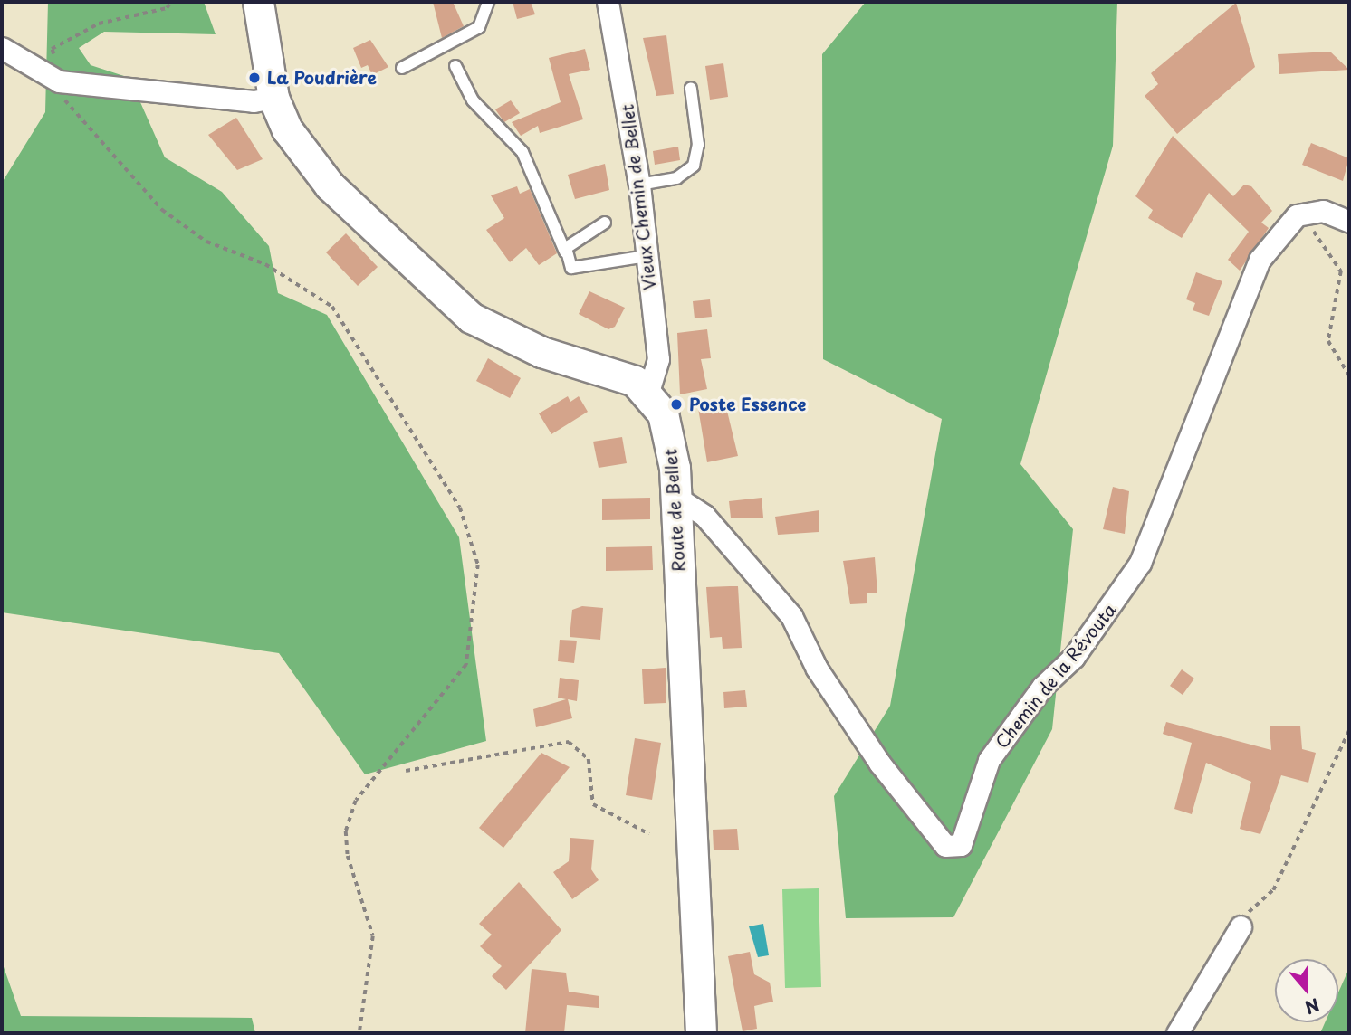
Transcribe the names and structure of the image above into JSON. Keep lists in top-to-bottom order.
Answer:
{
  "streets": {
    "main road": ["Route de Bellet"],
    "street": ["Vieux Chemin de Bellet", "Chemin de la Révouta"]
  },
  "crossings": [
    ["Vieux Chemin de Bellet", "Route de Bellet"],
    ["Route de Bellet", "Chemin de la Révouta"]
  ],
  "places": ["La Poudrière", "Poste Essence"],
  "north": "bottom"
}
